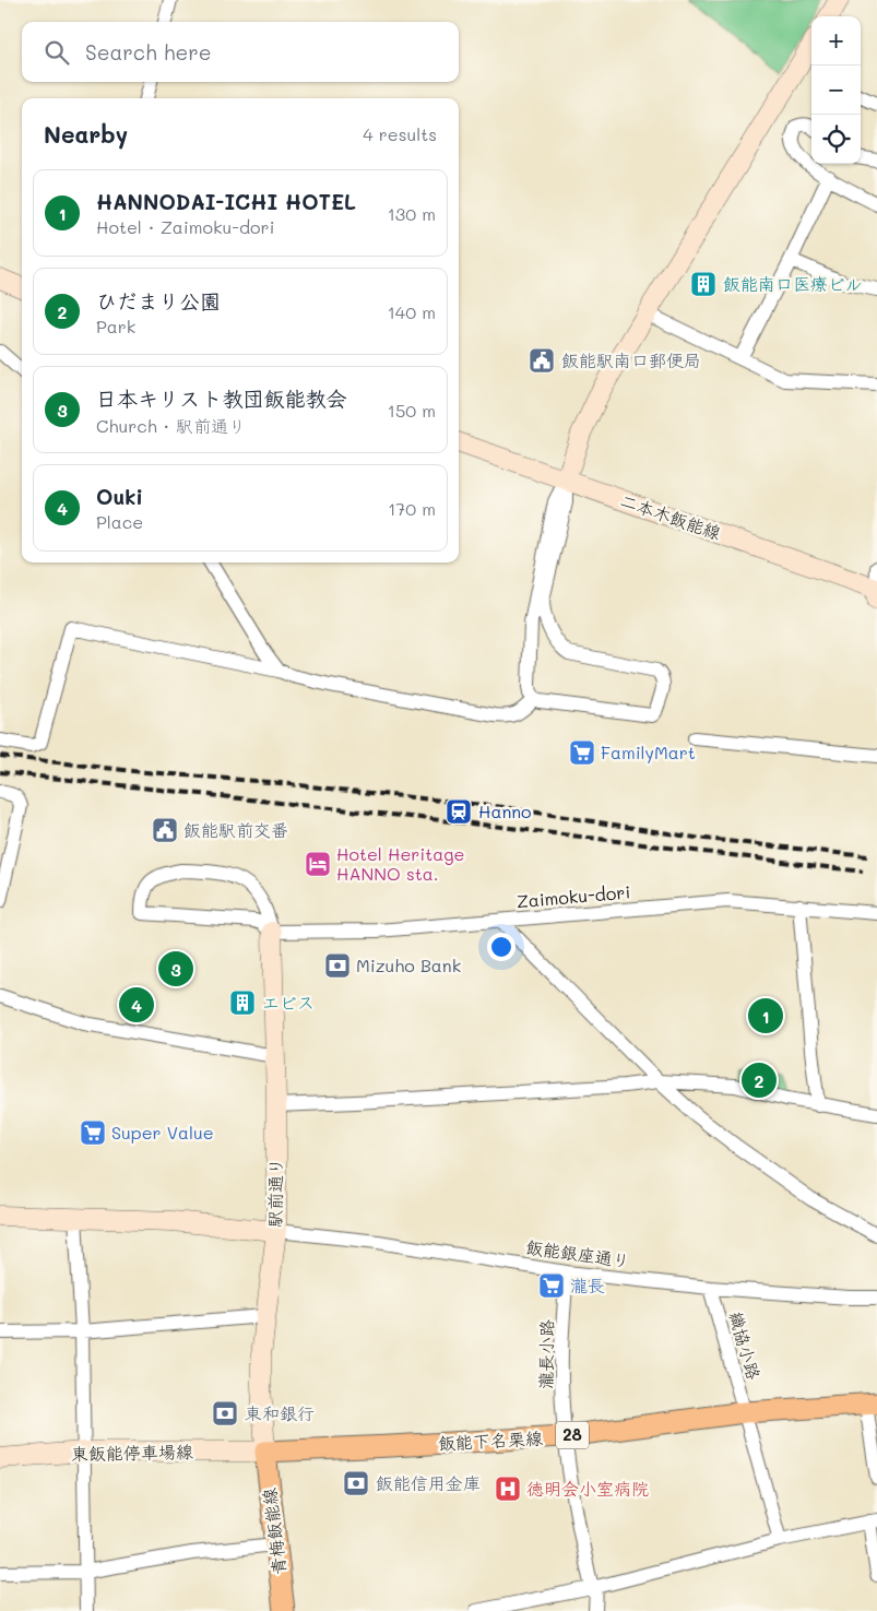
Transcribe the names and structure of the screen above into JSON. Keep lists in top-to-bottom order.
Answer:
{
  "streets": {
    "main road": [
      "二本木飯能線",
      "駅前通り",
      "28",
      "飯能下名栗線",
      "東飯能停車場線",
      "青梅飯能線"
    ],
    "street": [
      "Zaimoku-dori",
      "飯能銀座通り",
      "織協小路",
      "瀧長小路"
    ]
  },
  "crossings": [
    ["Zaimoku-dori", "駅前通り"],
    ["駅前通り", "飯能銀座通り"],
    ["駅前通り", "飯能下名栗線"],
    ["駅前通り", "東飯能停車場線"],
    ["駅前通り", "青梅飯能線"],
    ["飯能銀座通り", "織協小路"],
    ["飯能銀座通り", "瀧長小路"],
    ["織協小路", "飯能下名栗線"],
    ["瀧長小路", "飯能下名栗線"],
    ["飯能下名栗線", "東飯能停車場線"],
    ["飯能下名栗線", "青梅飯能線"],
    ["東飯能停車場線", "青梅飯能線"]
  ],
  "places": {
    "building": ["飯能南口医療ビル", "エビス"],
    "public building": ["飯能駅南口郵便局", "飯能駅前交番"],
    "supermarket": ["FamilyMart", "Super Value", "瀧長"],
    "station": ["Hanno"],
    "hotel": ["Hotel Heritage HANNO sta."],
    "bank": ["Mizuho Bank", "東和銀行", "飯能信用金庫"],
    "hospital": ["徳明会小室病院"]
  },
  "page": {
    "map_buttons": ["+", "−"],
    "search": "Search here",
    "heading": ["Nearby", "4 results"],
    "list": [
      {
        "mark": "1",
        "name": "HANNODAI-ICHI HOTEL",
        "note": "Hotel · Zaimoku-dori",
        "value": "130 m"
      },
      {
        "mark": "2",
        "name": "ひだまり公園",
        "note": "Park",
        "value": "140 m"
      },
      {
        "mark": "3",
        "name": "日本キリスト教団飯能教会",
        "note": "Church · 駅前通り",
        "value": "150 m"
      },
      {
        "mark": "4",
        "name": "Ouki",
        "note": "Place",
        "value": "170 m"
      }
    ],
    "pins": [
      "3",
      "4",
      "1",
      "2"
    ]
  }
}
